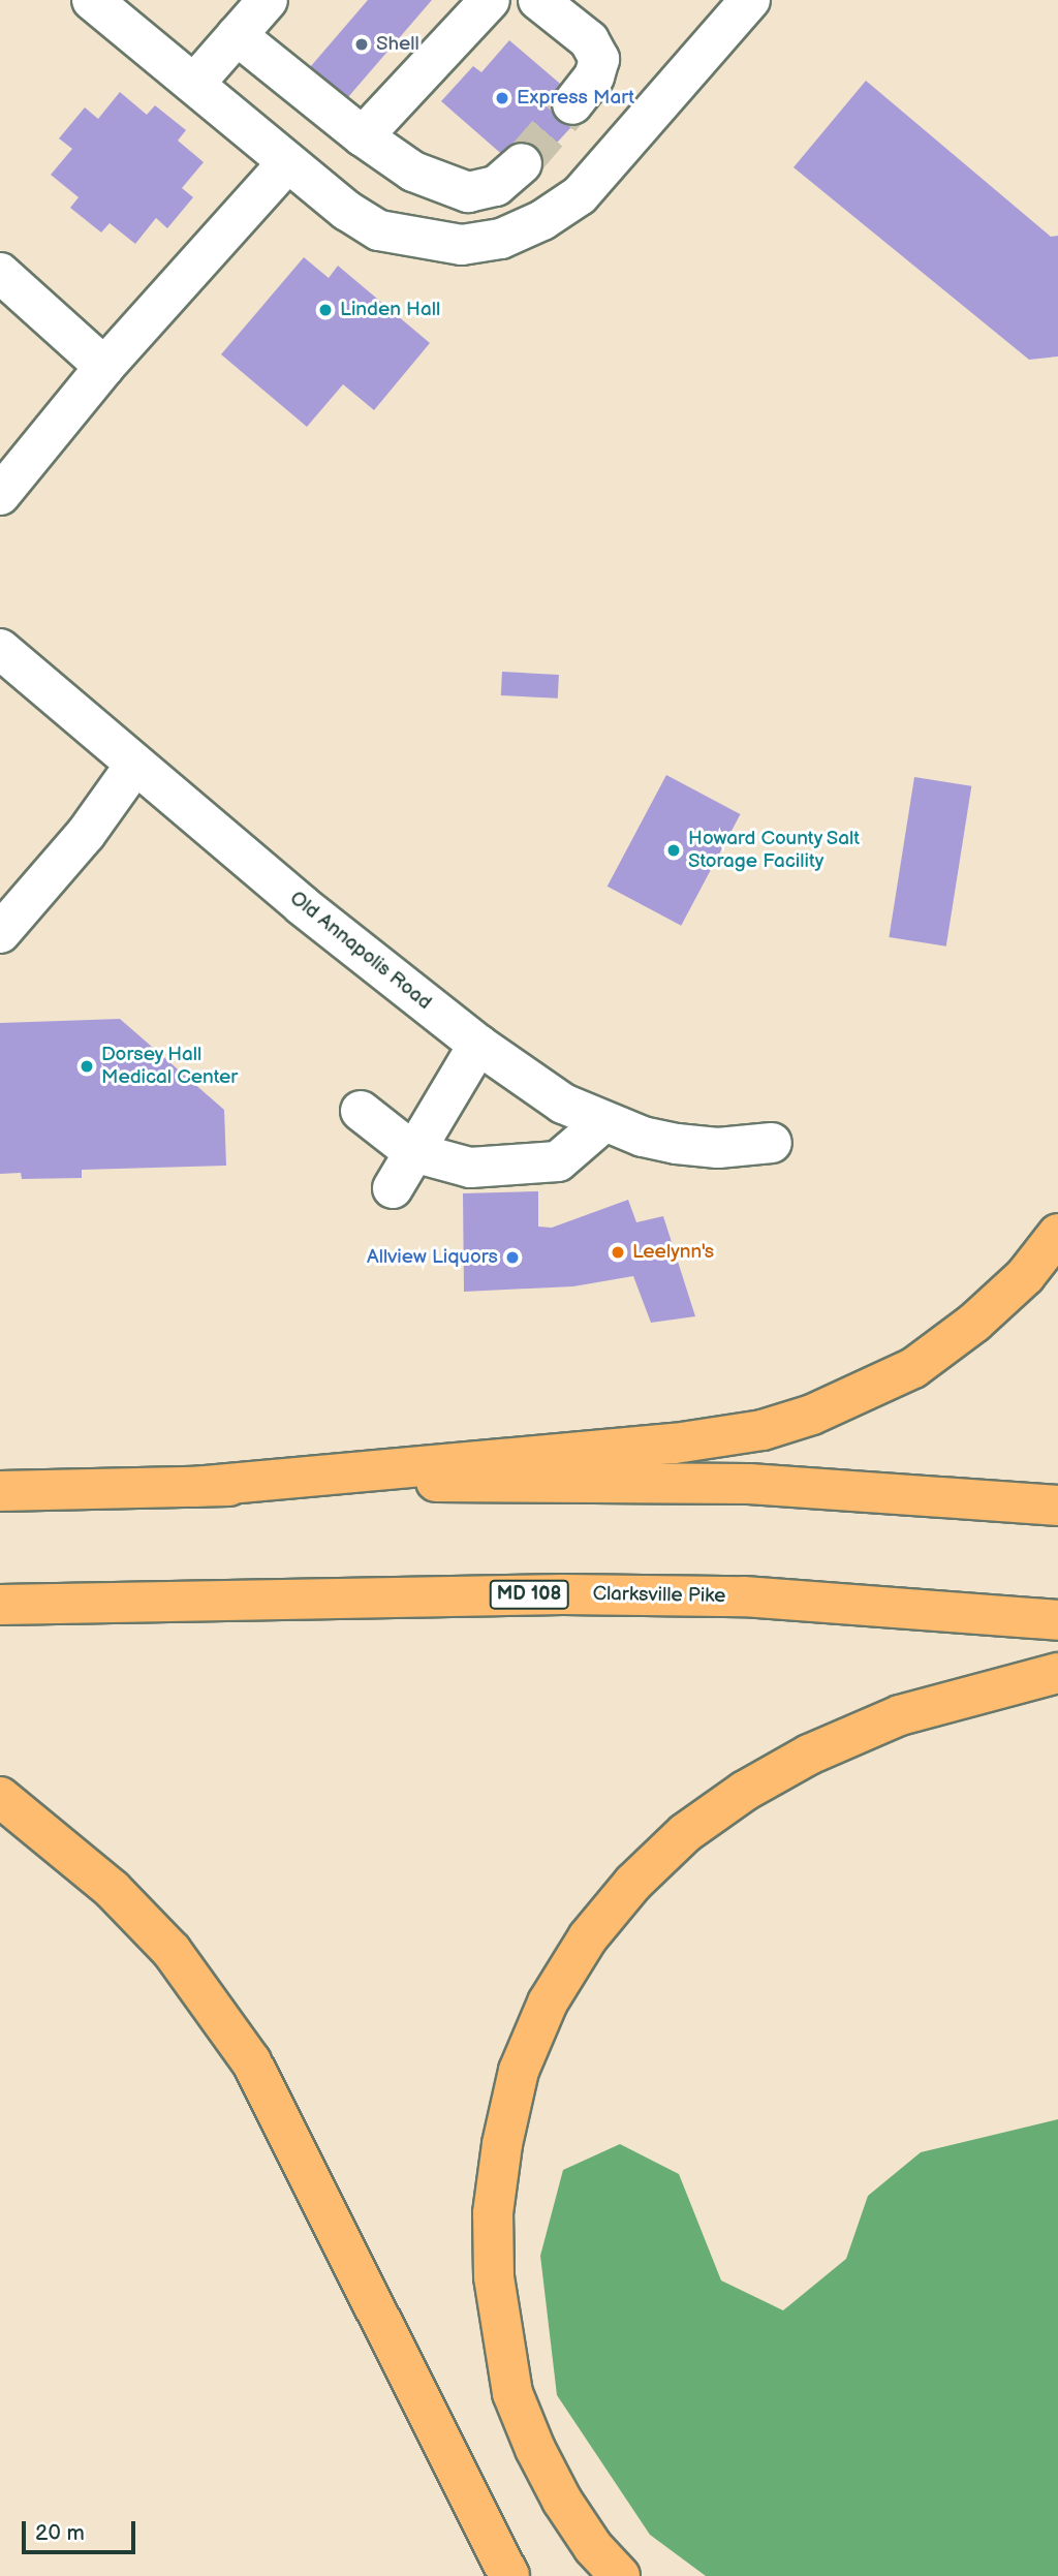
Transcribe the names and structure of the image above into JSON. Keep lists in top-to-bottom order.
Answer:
{
  "streets": {
    "main road": ["MD 108", "Clarksville Pike"],
    "street": ["Old Annapolis Road"]
  },
  "places": [
    "Shell",
    "Express Mart",
    "Linden Hall",
    "Howard County Salt Storage Facility",
    "Dorsey Hall Medical Center",
    "Leelynn's",
    "Allview Liquors"
  ],
  "scale_bar": "20 m"
}
